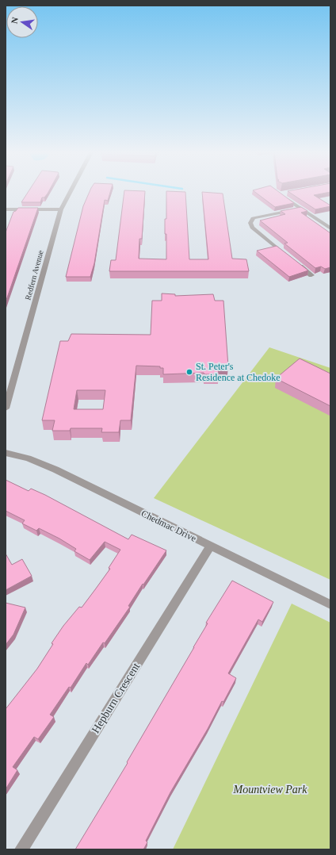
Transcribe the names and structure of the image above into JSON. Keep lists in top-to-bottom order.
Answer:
{
  "streets": {
    "street": ["Redfern Avenue", "Chedmac Drive", "Hepburn Crescent"]
  },
  "crossings": [
    ["Chedmac Drive", "Hepburn Crescent"]
  ],
  "parks": ["Mountview Park"],
  "places": ["St. Peter's Residence at Chedoke"],
  "north": "left"
}
